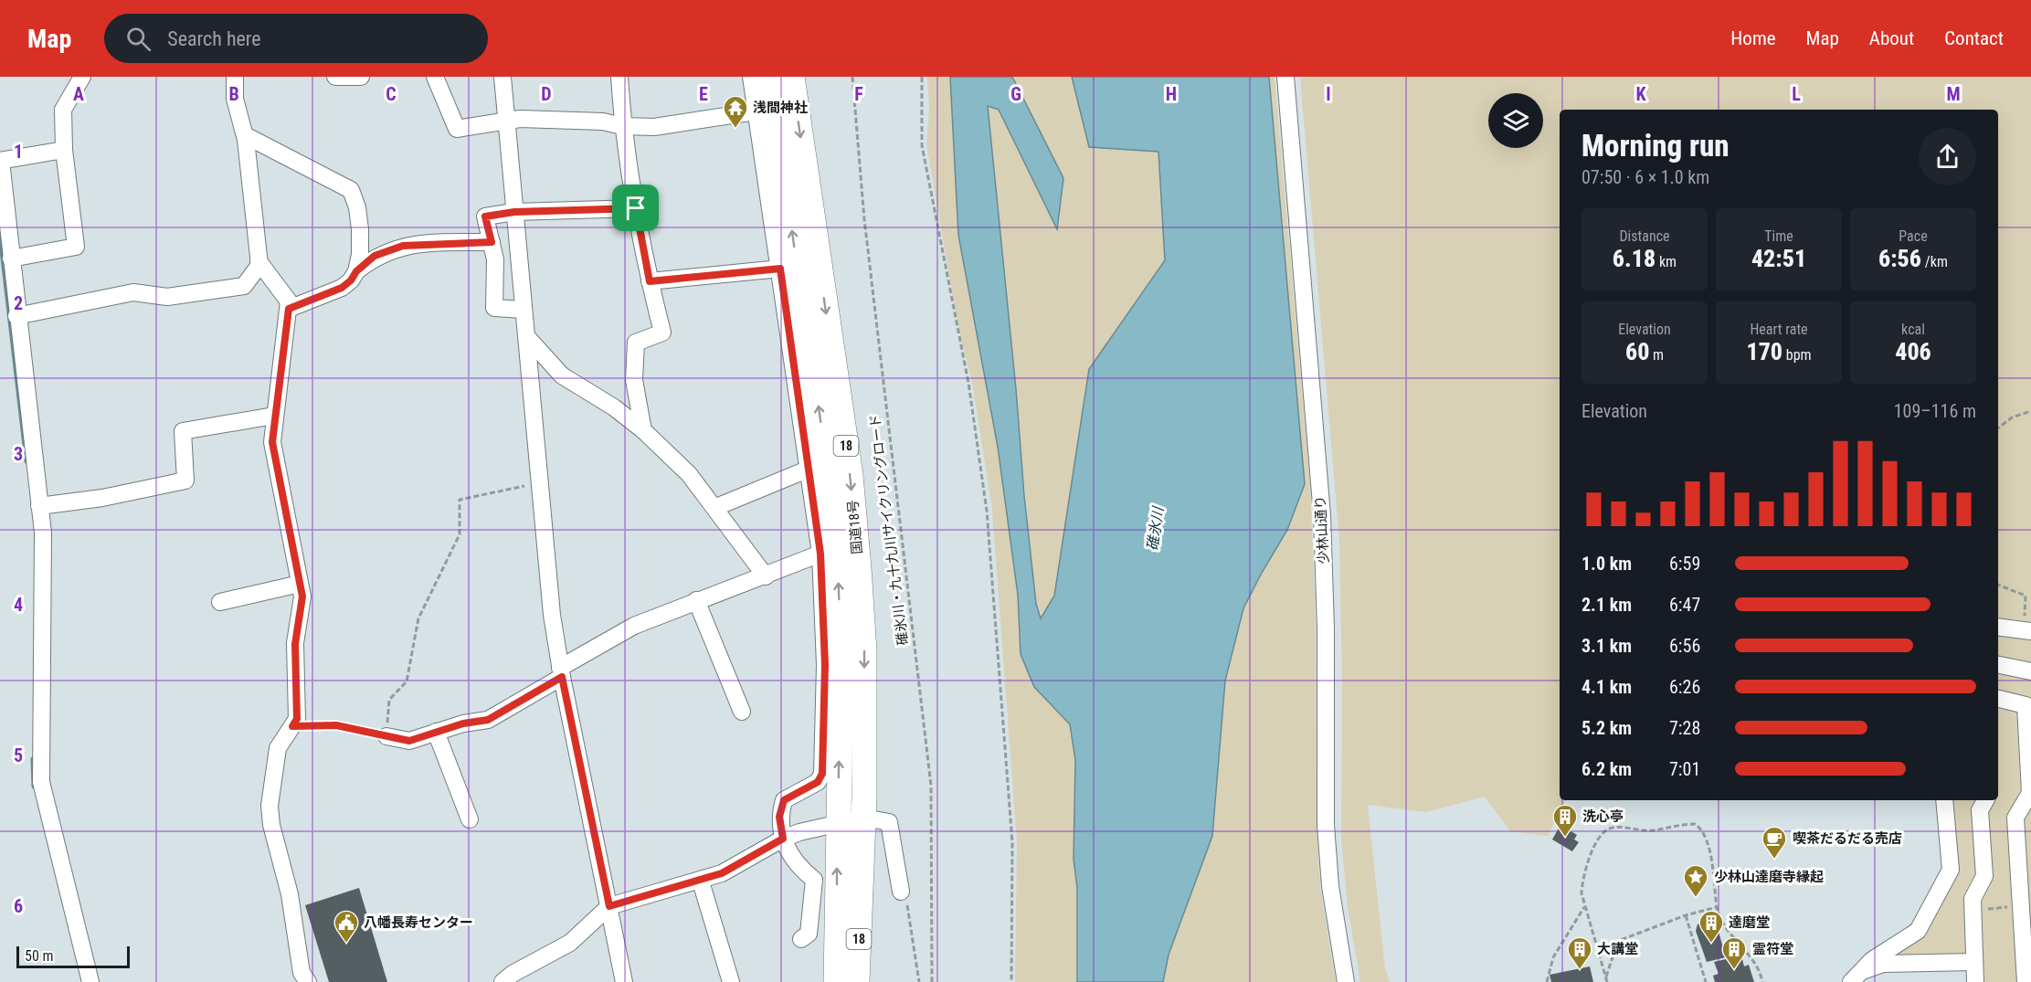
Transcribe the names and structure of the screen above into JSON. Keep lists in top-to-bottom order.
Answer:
{
  "streets": {
    "highway": ["18", "国道18号"],
    "street": ["少林山通り"],
    "path": ["碓氷川・九十九川サイクリングロード"]
  },
  "water": ["碓氷川"],
  "places": {
    "temple": ["浅間神社"],
    "building": [
      "洗心亭",
      "達磨堂",
      "大講堂",
      "霊符堂"
    ],
    "cafe": ["喫茶だるだる売店"],
    "place": ["少林山達磨寺縁起"],
    "public building": ["八幡長寿センター"]
  },
  "scale_bar": "50 m",
  "page": {
    "header": "Map",
    "search": "Search here",
    "nav": [
      "Home",
      "Map",
      "About",
      "Contact"
    ],
    "heading": ["Morning run", "07:50 · 6 × 1.0 km"],
    "stats": [
      ["Distance", "6.18 km"],
      ["Time", "42:51"],
      ["Pace", "6:56 /km"],
      ["Elevation", "60 m"],
      ["Heart rate", "170 bpm"],
      ["kcal", "406"]
    ],
    "chart": ["Elevation", "109–116 m"],
    "list": [
      {
        "name": "1.0 km",
        "note": "6:59"
      },
      {
        "name": "2.1 km",
        "note": "6:47"
      },
      {
        "name": "3.1 km",
        "note": "6:56"
      },
      {
        "name": "4.1 km",
        "note": "6:26"
      },
      {
        "name": "5.2 km",
        "note": "7:28"
      },
      {
        "name": "6.2 km",
        "note": "7:01"
      }
    ],
    "scale": "50 m"
  },
  "grid": {
    "columns": [
      "A",
      "B",
      "C",
      "D",
      "E",
      "F",
      "G",
      "H",
      "I",
      "K",
      "L",
      "M"
    ],
    "rows": [
      "1",
      "2",
      "3",
      "4",
      "5",
      "6"
    ]
  }
}
